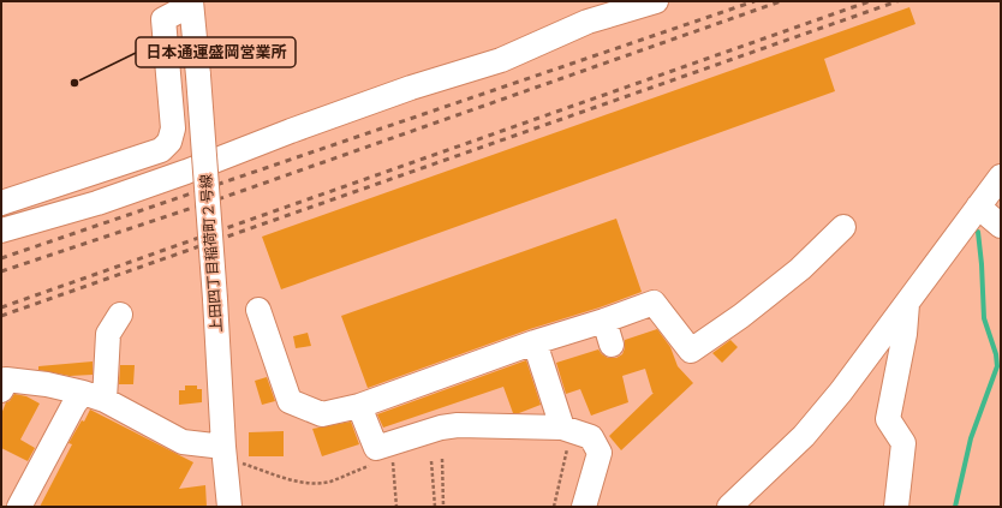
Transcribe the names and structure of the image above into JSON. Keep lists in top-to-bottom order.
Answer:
{
  "streets": {
    "street": ["上田四丁目稲荷町２号線"]
  },
  "places": ["日本通運盛岡営業所"]
}
